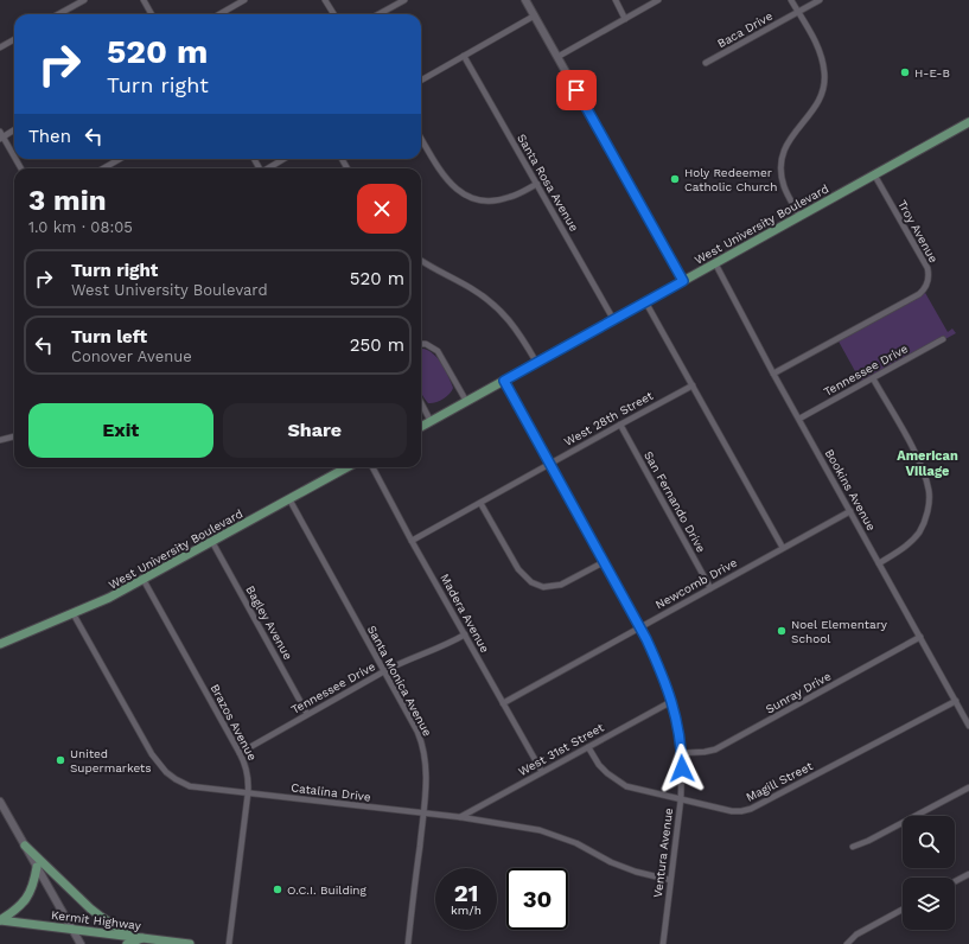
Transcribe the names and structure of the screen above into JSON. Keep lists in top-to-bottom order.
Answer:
{
  "streets": {
    "main road": ["West University Boulevard", "Kermit Highway"],
    "street": [
      "Baca Drive",
      "Santa Rosa Avenue",
      "Troy Avenue",
      "Tennessee Drive",
      "West 28th Street",
      "Bookins Avenue",
      "San Fernando Drive",
      "Newcomb Drive",
      "Madera Avenue",
      "Bagley Avenue",
      "Santa Monica Avenue",
      "Sunray Drive",
      "Brazos Avenue",
      "West 31st Street",
      "Magill Street",
      "Catalina Drive",
      "Ventura Avenue"
    ]
  },
  "crossings": [
    ["Santa Rosa Avenue", "West University Boulevard"],
    ["West University Boulevard", "Troy Avenue"],
    ["West University Boulevard", "Bookins Avenue"],
    ["West University Boulevard", "Bagley Avenue"],
    ["West University Boulevard", "Santa Monica Avenue"],
    ["West University Boulevard", "Brazos Avenue"],
    ["West University Boulevard", "Catalina Drive"],
    ["West University Boulevard", "Ventura Avenue"],
    ["Troy Avenue", "Bookins Avenue"],
    ["Tennessee Drive", "Bookins Avenue"],
    ["Tennessee Drive", "Madera Avenue"],
    ["Tennessee Drive", "Bagley Avenue"],
    ["Tennessee Drive", "Santa Monica Avenue"],
    ["Tennessee Drive", "Brazos Avenue"],
    ["West 28th Street", "San Fernando Drive"],
    ["West 28th Street", "Madera Avenue"],
    ["West 28th Street", "Ventura Avenue"],
    ["Bookins Avenue", "Newcomb Drive"],
    ["Bookins Avenue", "Sunray Drive"],
    ["Bookins Avenue", "Magill Street"],
    ["San Fernando Drive", "Newcomb Drive"],
    ["Newcomb Drive", "Madera Avenue"],
    ["Newcomb Drive", "Ventura Avenue"],
    ["Madera Avenue", "West 31st Street"],
    ["Santa Monica Avenue", "Catalina Drive"],
    ["Sunray Drive", "Ventura Avenue"],
    ["Brazos Avenue", "Catalina Drive"],
    ["West 31st Street", "Magill Street"],
    ["West 31st Street", "Catalina Drive"],
    ["West 31st Street", "Ventura Avenue"],
    ["Magill Street", "Ventura Avenue"],
    ["Catalina Drive", "Ventura Avenue"]
  ],
  "districts": ["American Village"],
  "places": [
    "H-E-B",
    "Holy Redeemer Catholic Church",
    "Noel Elementary School",
    "United Supermarkets",
    "O.C.I. Building"
  ],
  "page": {
    "turn": ["520 m", "Turn right"],
    "then": "Then",
    "heading": ["3 min", "1.0 km · 08:05"],
    "list": [
      {
        "name": "Turn right",
        "note": "West University Boulevard",
        "value": "520 m"
      },
      {
        "name": "Turn left",
        "note": "Conover Avenue",
        "value": "250 m"
      }
    ],
    "buttons": ["Exit", "Share"],
    "speed": "21 km/h",
    "limit": "30"
  }
}
